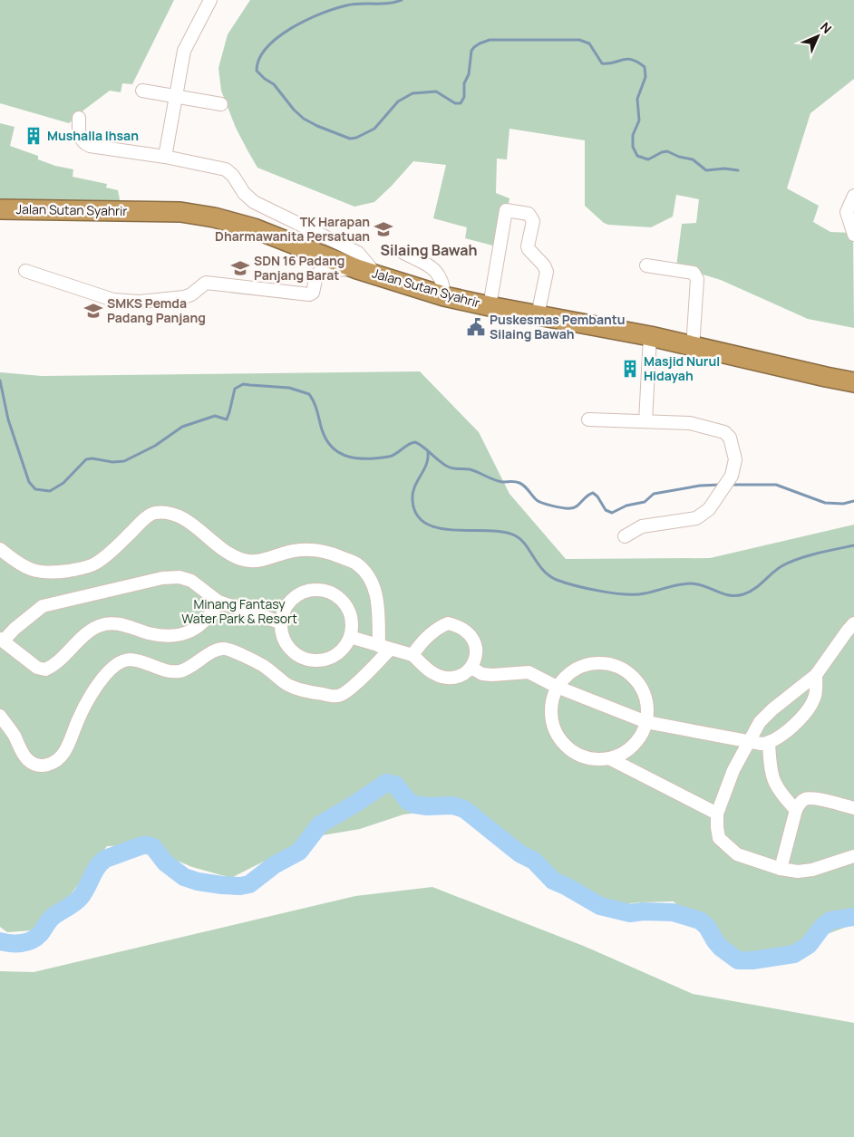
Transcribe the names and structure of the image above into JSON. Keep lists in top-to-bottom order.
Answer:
{
  "streets": {
    "highway": ["Jalan Sutan Syahrir"]
  },
  "districts": ["Silaing Bawah"],
  "parks": ["Minang Fantasy Water Park & Resort"],
  "places": {
    "building": ["Mushalla Ihsan", "Masjid Nurul Hidayah"],
    "school or university": ["TK Harapan Dharmawanita Persatuan", "SDN 16 Padang Panjang Barat", "SMKS Pemda Padang Panjang"],
    "public building": ["Puskesmas Pembantu Silaing Bawah"]
  },
  "north": "top right"
}
